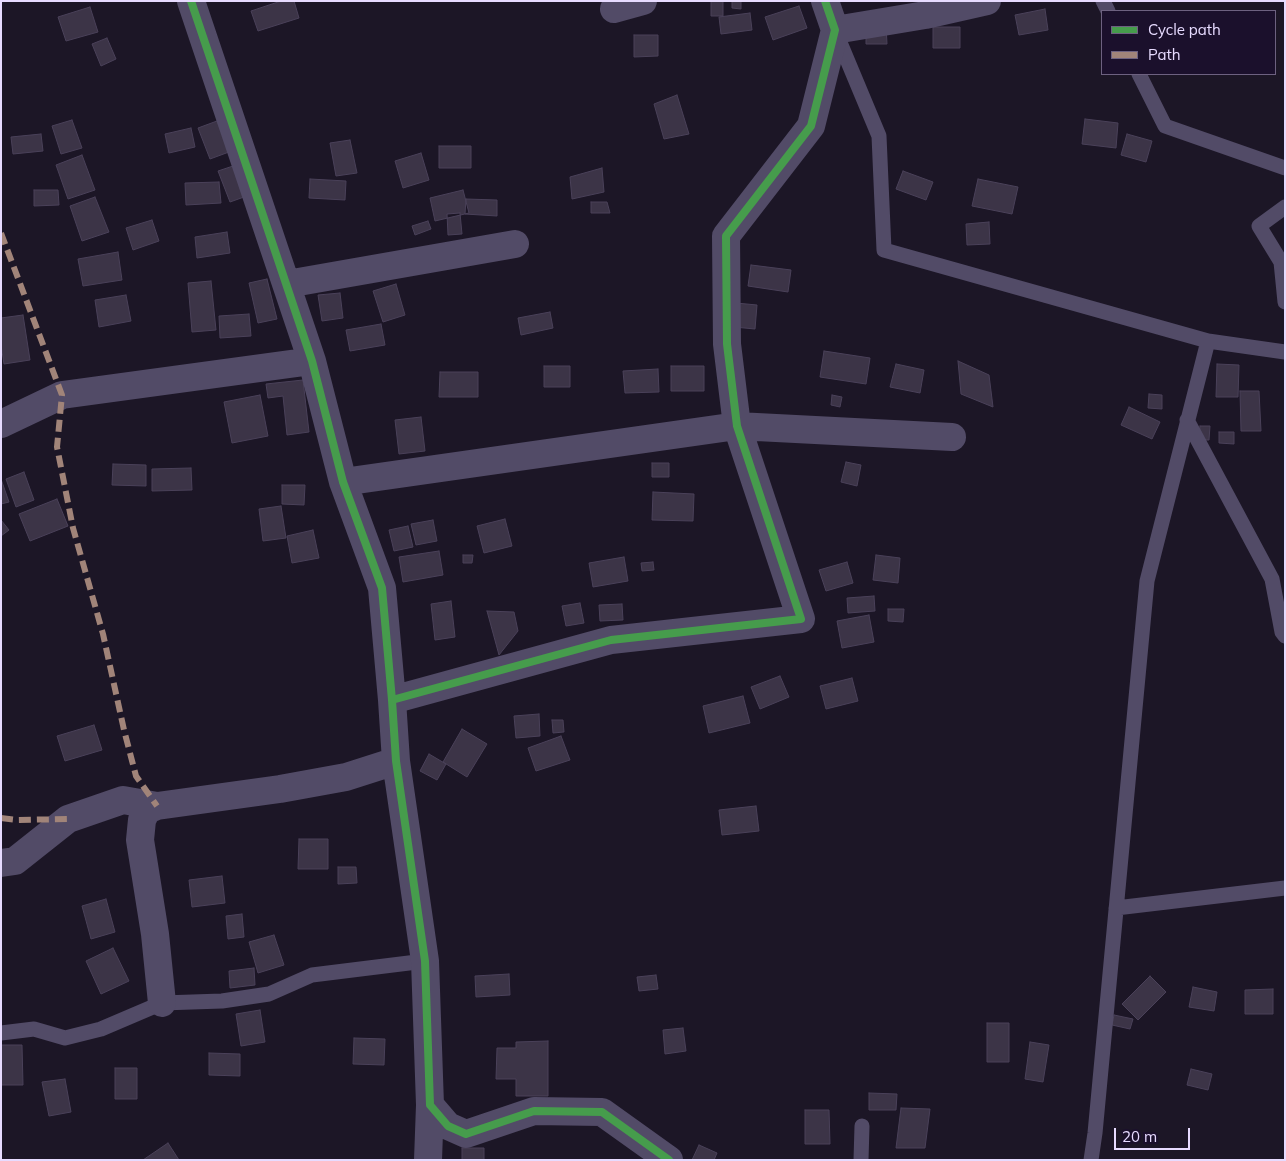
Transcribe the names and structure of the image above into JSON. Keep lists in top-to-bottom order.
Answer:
{
  "legend": ["Cycle path", "Path"],
  "scale_bar": "20 m"
}
